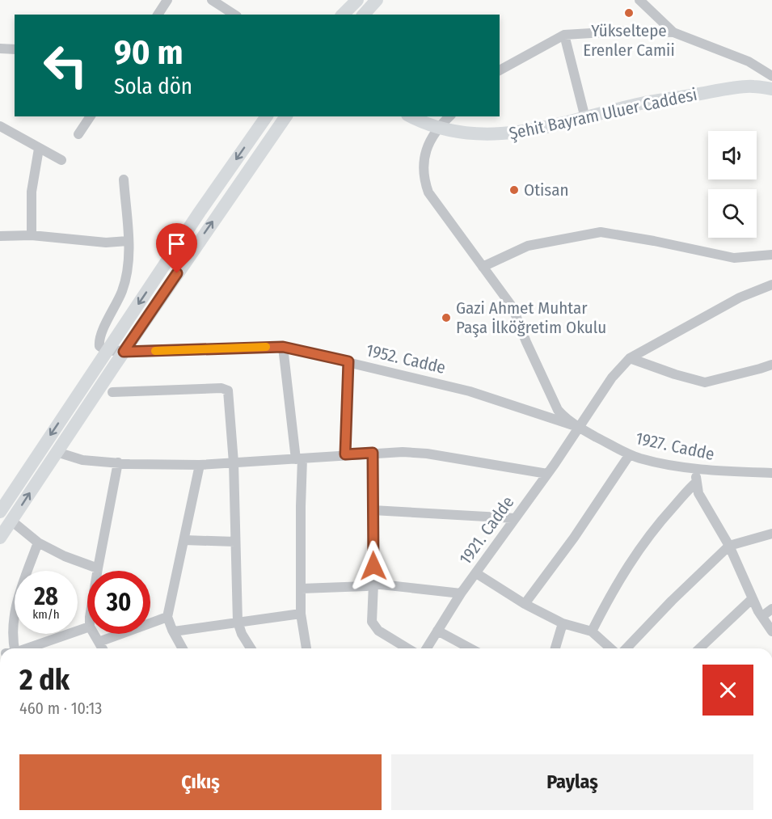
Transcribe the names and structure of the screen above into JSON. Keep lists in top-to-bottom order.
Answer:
{
  "streets": {
    "main road": ["Şehit Bayram Uluer Caddesi"],
    "street": ["1952. Cadde", "1927. Cadde", "1921. Cadde"]
  },
  "crossings": [
    ["1952. Cadde", "1927. Cadde"],
    ["1952. Cadde", "1921. Cadde"],
    ["1927. Cadde", "1921. Cadde"]
  ],
  "places": ["Yükseltepe Erenler Camii", "Otisan", "Gazi Ahmet Muhtar Paşa İlköğretim Okulu"],
  "page": {
    "turn": ["90 m", "Sola dön"],
    "speed": "28 km/h",
    "limit": "30",
    "heading": ["2 dk", "460 m · 10:13"],
    "buttons": ["Çıkış", "Paylaş"]
  }
}
